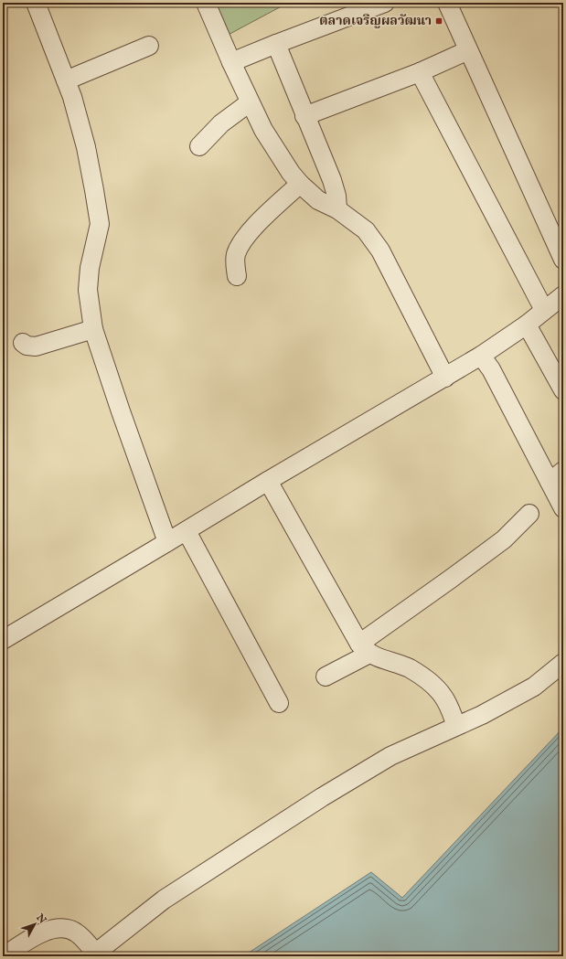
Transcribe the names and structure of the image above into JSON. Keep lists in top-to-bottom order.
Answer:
{
  "places": {
    "transit": ["ตลาดเจริญผลวัฒนา"]
  },
  "north": "top right"
}
